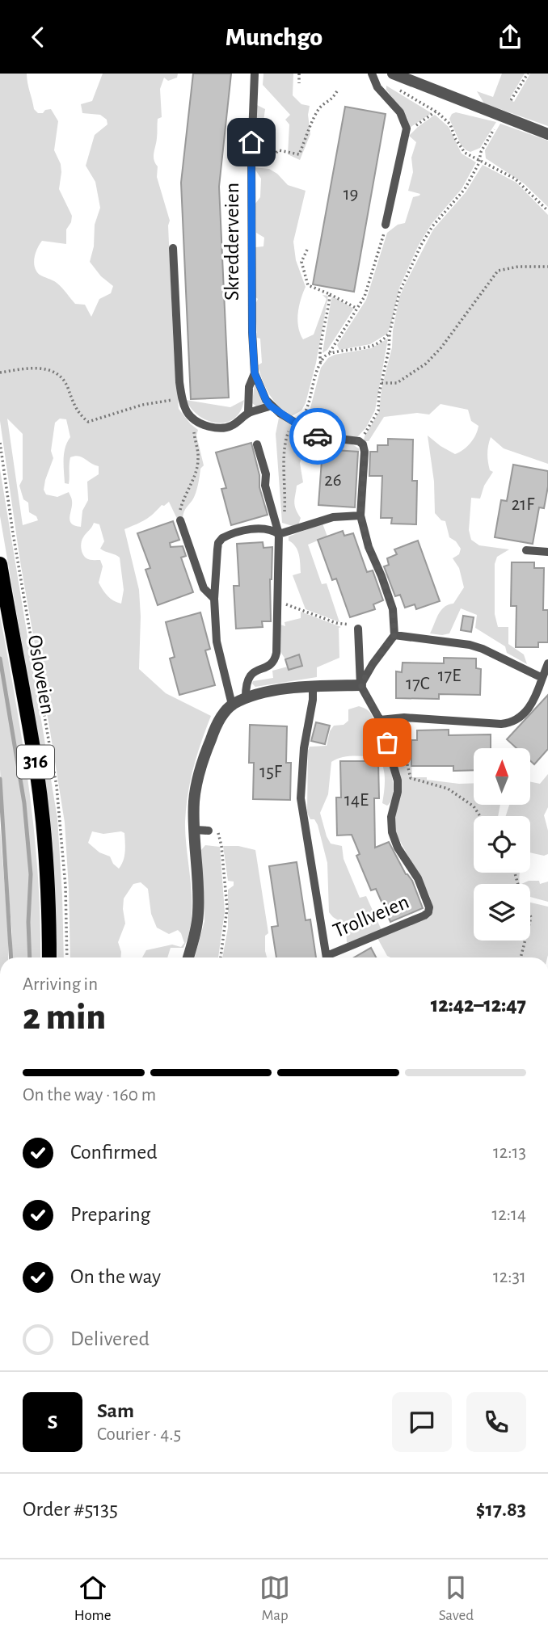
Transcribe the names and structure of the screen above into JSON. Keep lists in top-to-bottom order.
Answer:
{
  "streets": {
    "main road": ["Osloveien", "316"],
    "lane": ["Skredderveien", "Trollveien"]
  },
  "house_numbers": [
    "19",
    "26",
    "21F",
    "17E",
    "17C",
    "15F",
    "14E"
  ],
  "north": "top",
  "page": {
    "header": "Munchgo",
    "heading": ["2 min", "Arriving in", "12:42–12:47"],
    "panel": [
      "Sam",
      "Courier · 4.5",
      "Order #5135",
      "$17.83"
    ],
    "bar": "On the way · 160 m",
    "list": [
      ["Confirmed", "12:13"],
      ["Preparing", "12:14"],
      ["On the way", "12:31"],
      "Delivered"
    ],
    "round": "S",
    "tabs": ["Home", "Map", "Saved"]
  }
}
